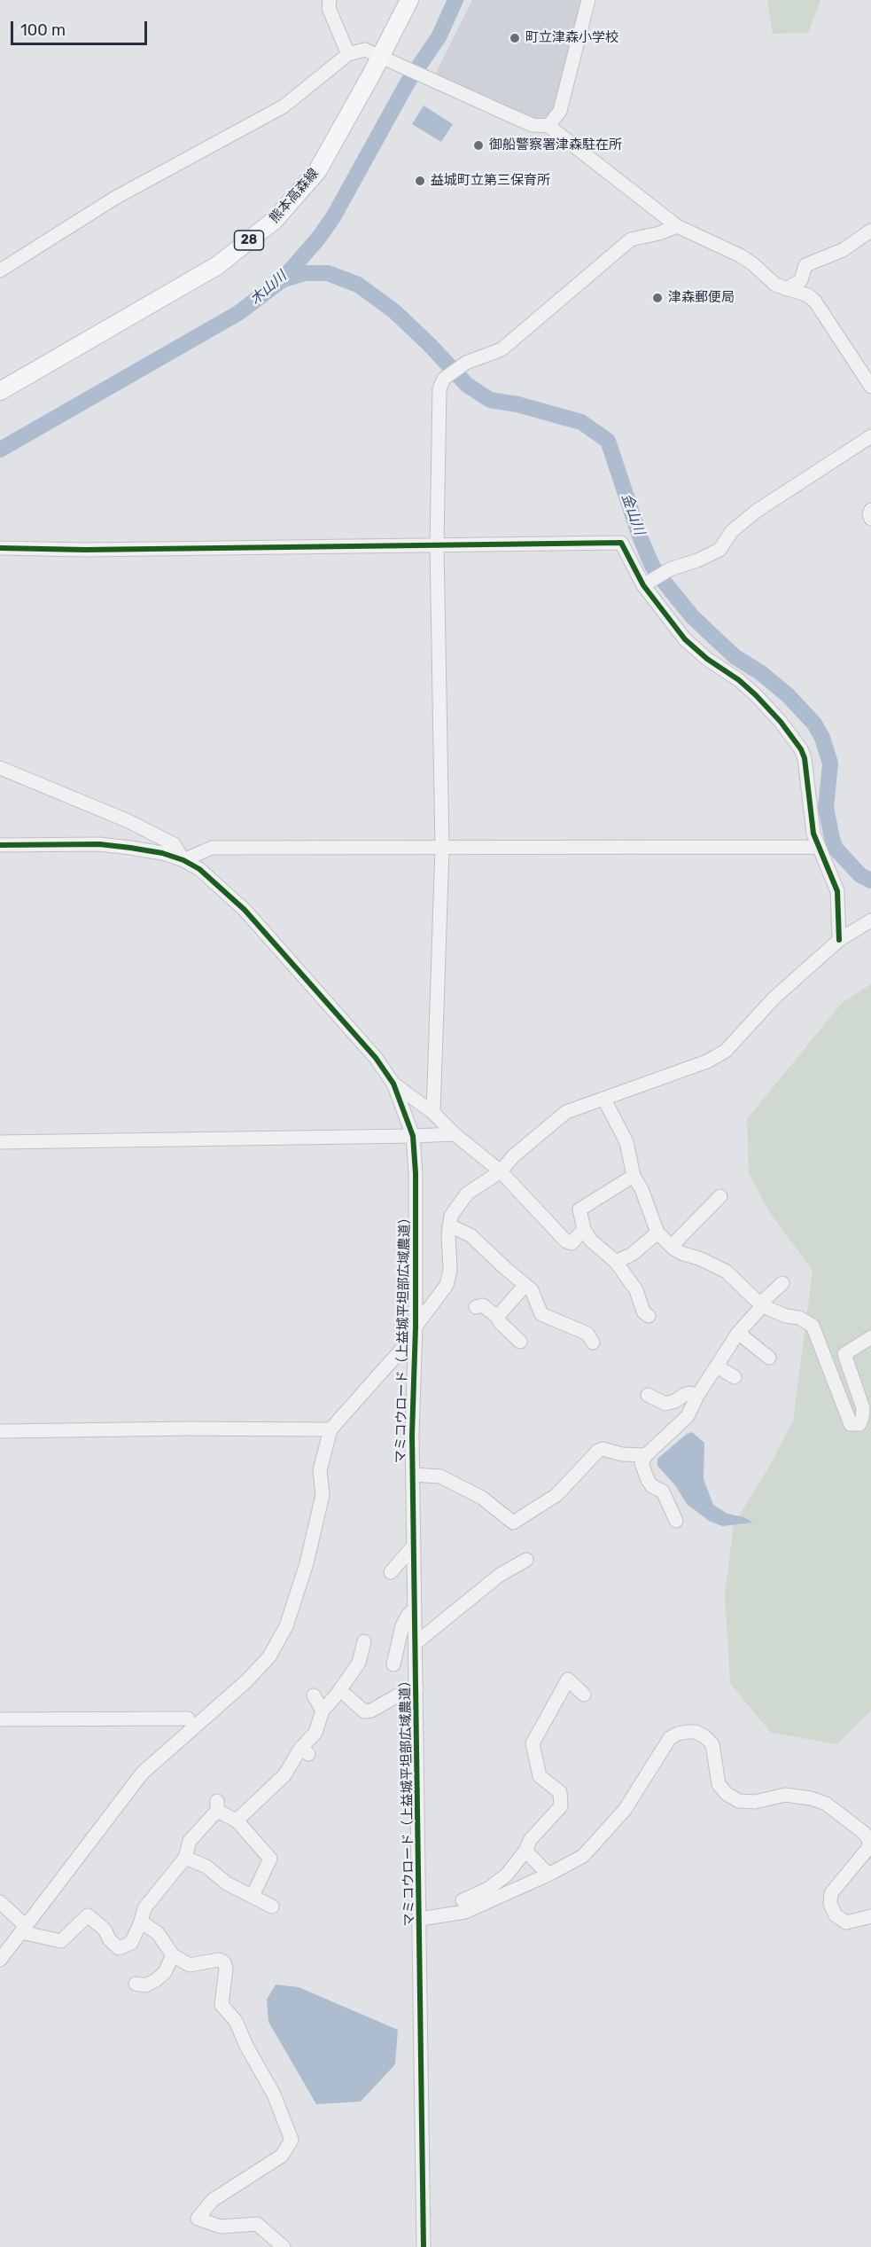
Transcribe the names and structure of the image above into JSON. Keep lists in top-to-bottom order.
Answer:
{
  "streets": {
    "main road": ["熊本高森線", "28"],
    "street": ["マミコウロード（上益城平坦部広域農道）"]
  },
  "water": ["木山川", "金山川"],
  "places": [
    "町立津森小学校",
    "御船警察署津森駐在所",
    "益城町立第三保育所",
    "津森郵便局"
  ],
  "scale_bar": "100 m"
}
